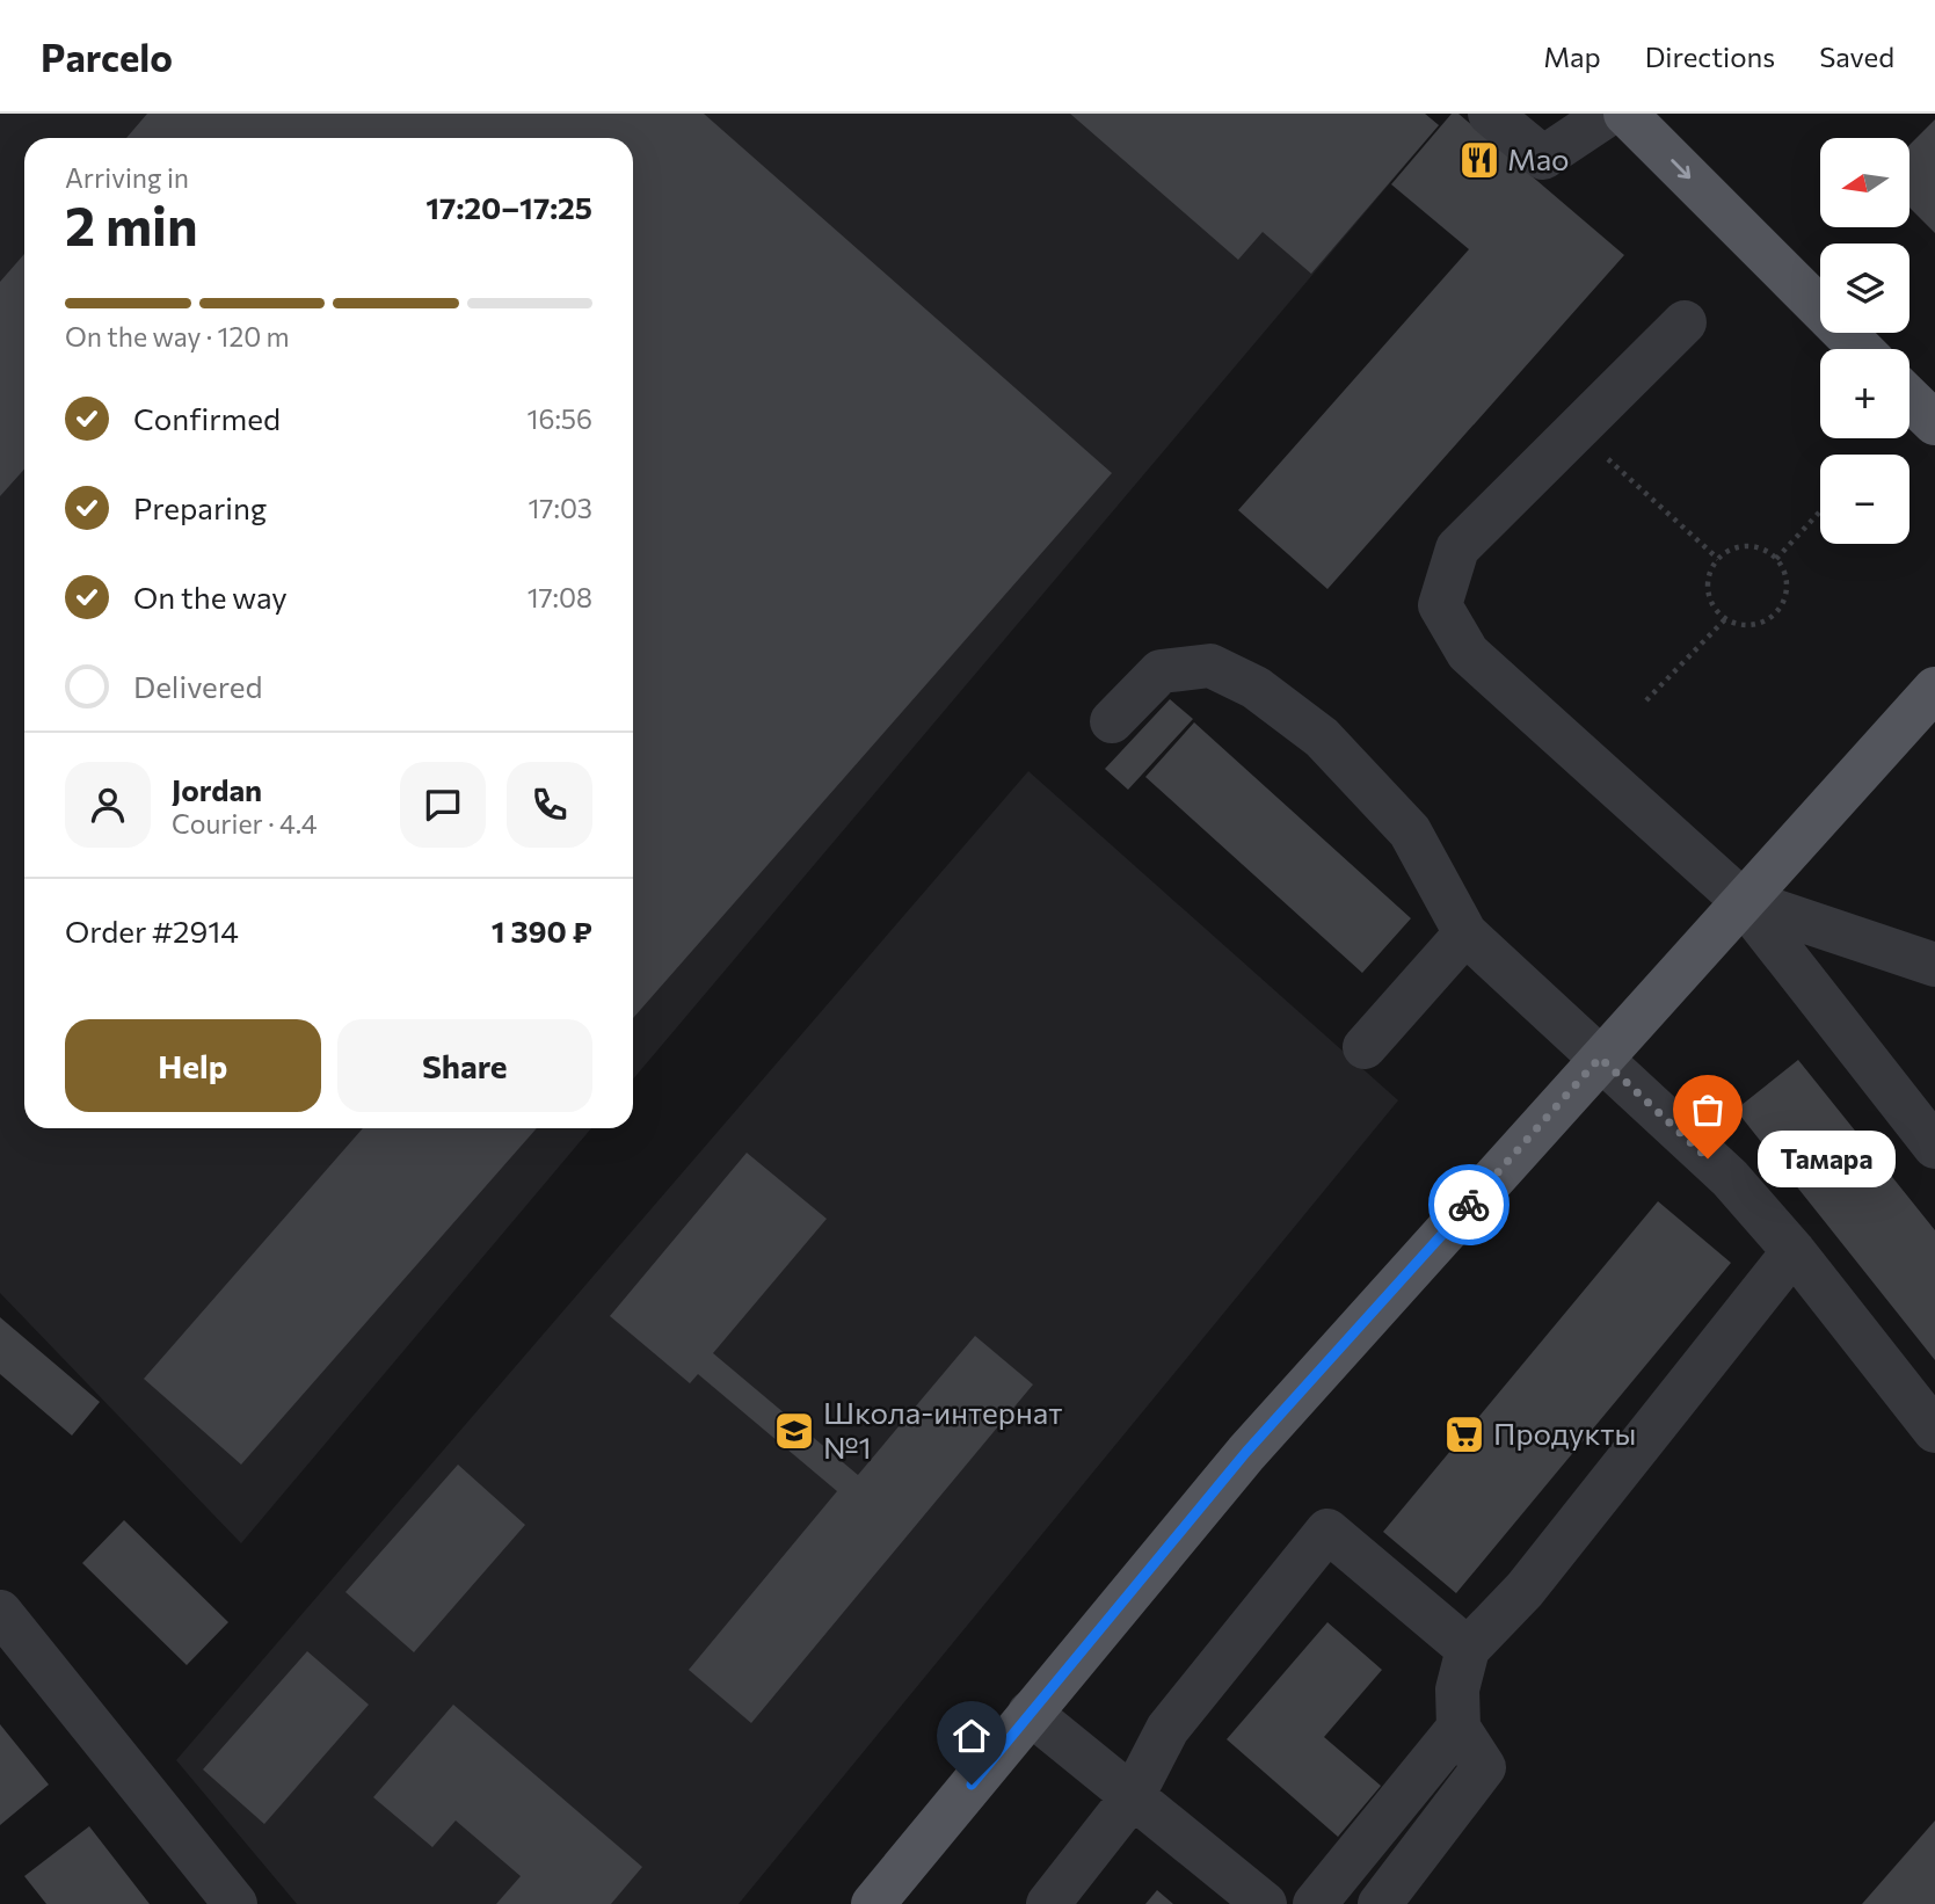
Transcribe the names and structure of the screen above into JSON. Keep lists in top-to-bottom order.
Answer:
{
  "places": {
    "restaurant": ["Мао"],
    "other": ["Тамара"],
    "school or university": ["Школа-интернат №1"],
    "supermarket": ["Продукты"]
  },
  "north": "left",
  "page": {
    "header": "Parcelo",
    "nav": ["Map", "Directions", "Saved"],
    "map_buttons": ["+", "−"],
    "heading": ["2 min", "Arriving in", "17:20–17:25"],
    "panel": [
      "Jordan",
      "Courier · 4.4",
      "Order #2914",
      "1 390 ₽"
    ],
    "bar": "On the way · 120 m",
    "list": [
      ["Confirmed", "16:56"],
      ["Preparing", "17:03"],
      ["On the way", "17:08"],
      "Delivered"
    ],
    "buttons": ["Help", "Share"],
    "bubble": "Тамара"
  }
}
